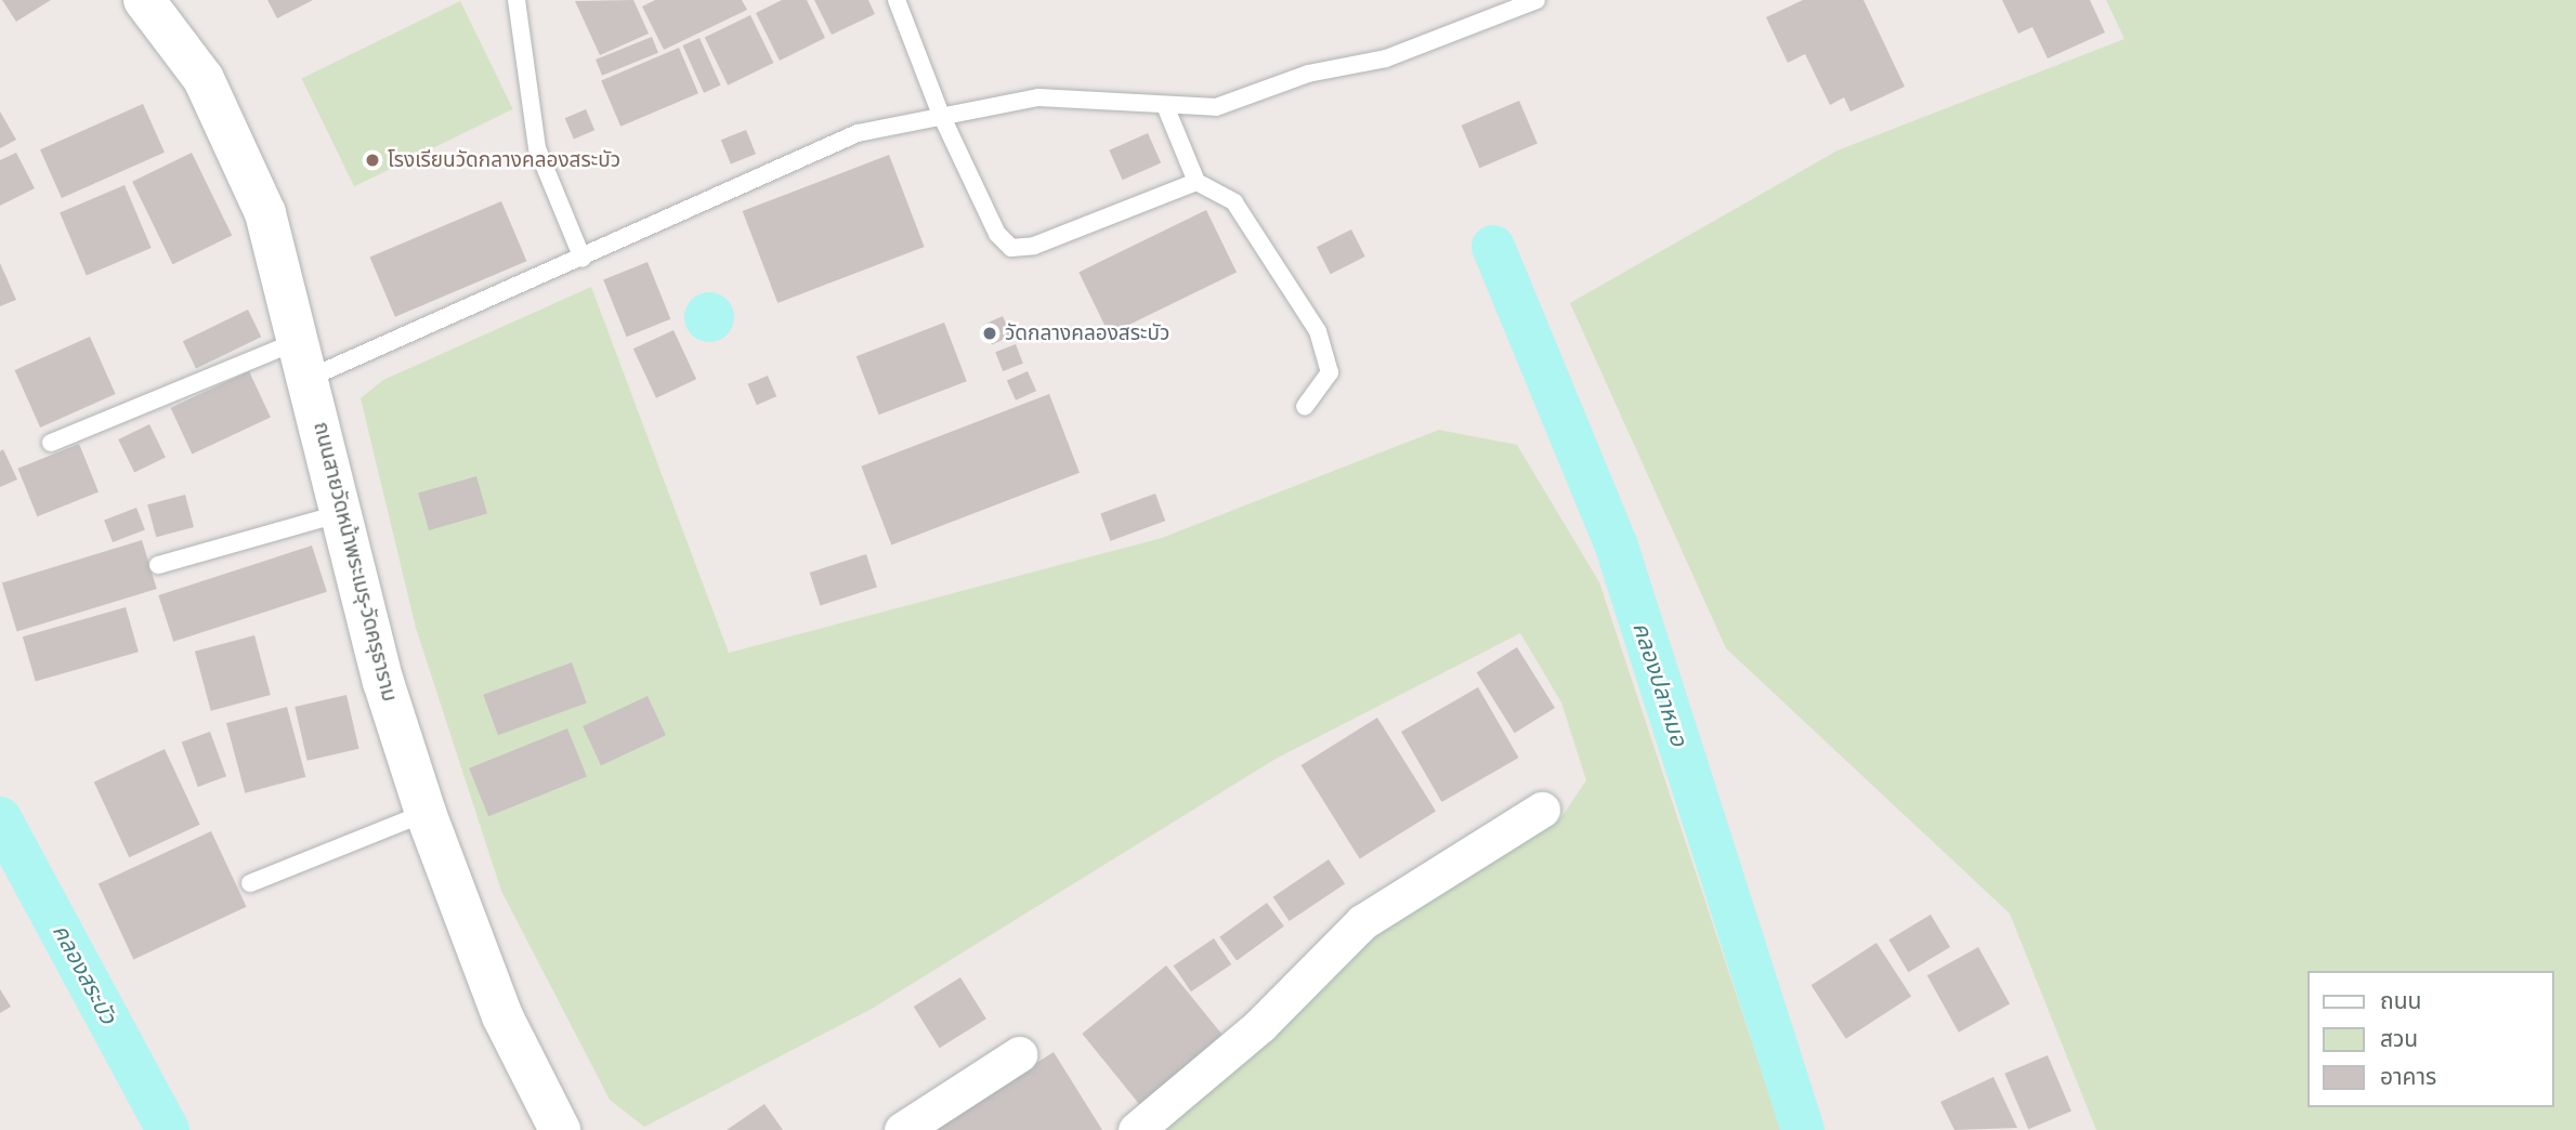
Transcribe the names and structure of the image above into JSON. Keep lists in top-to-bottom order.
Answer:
{
  "streets": {
    "street": ["ถนนสายวัดหน้าพระเมรุ-วัดครุธาราม"]
  },
  "water": ["คลองปลาหมอ", "คลองสระบัว"],
  "places": ["โรงเรียนวัดกลางคลองสระบัว", "วัดกลางคลองสระบัว"],
  "legend": ["ถนน", "สวน", "อาคาร"]
}
